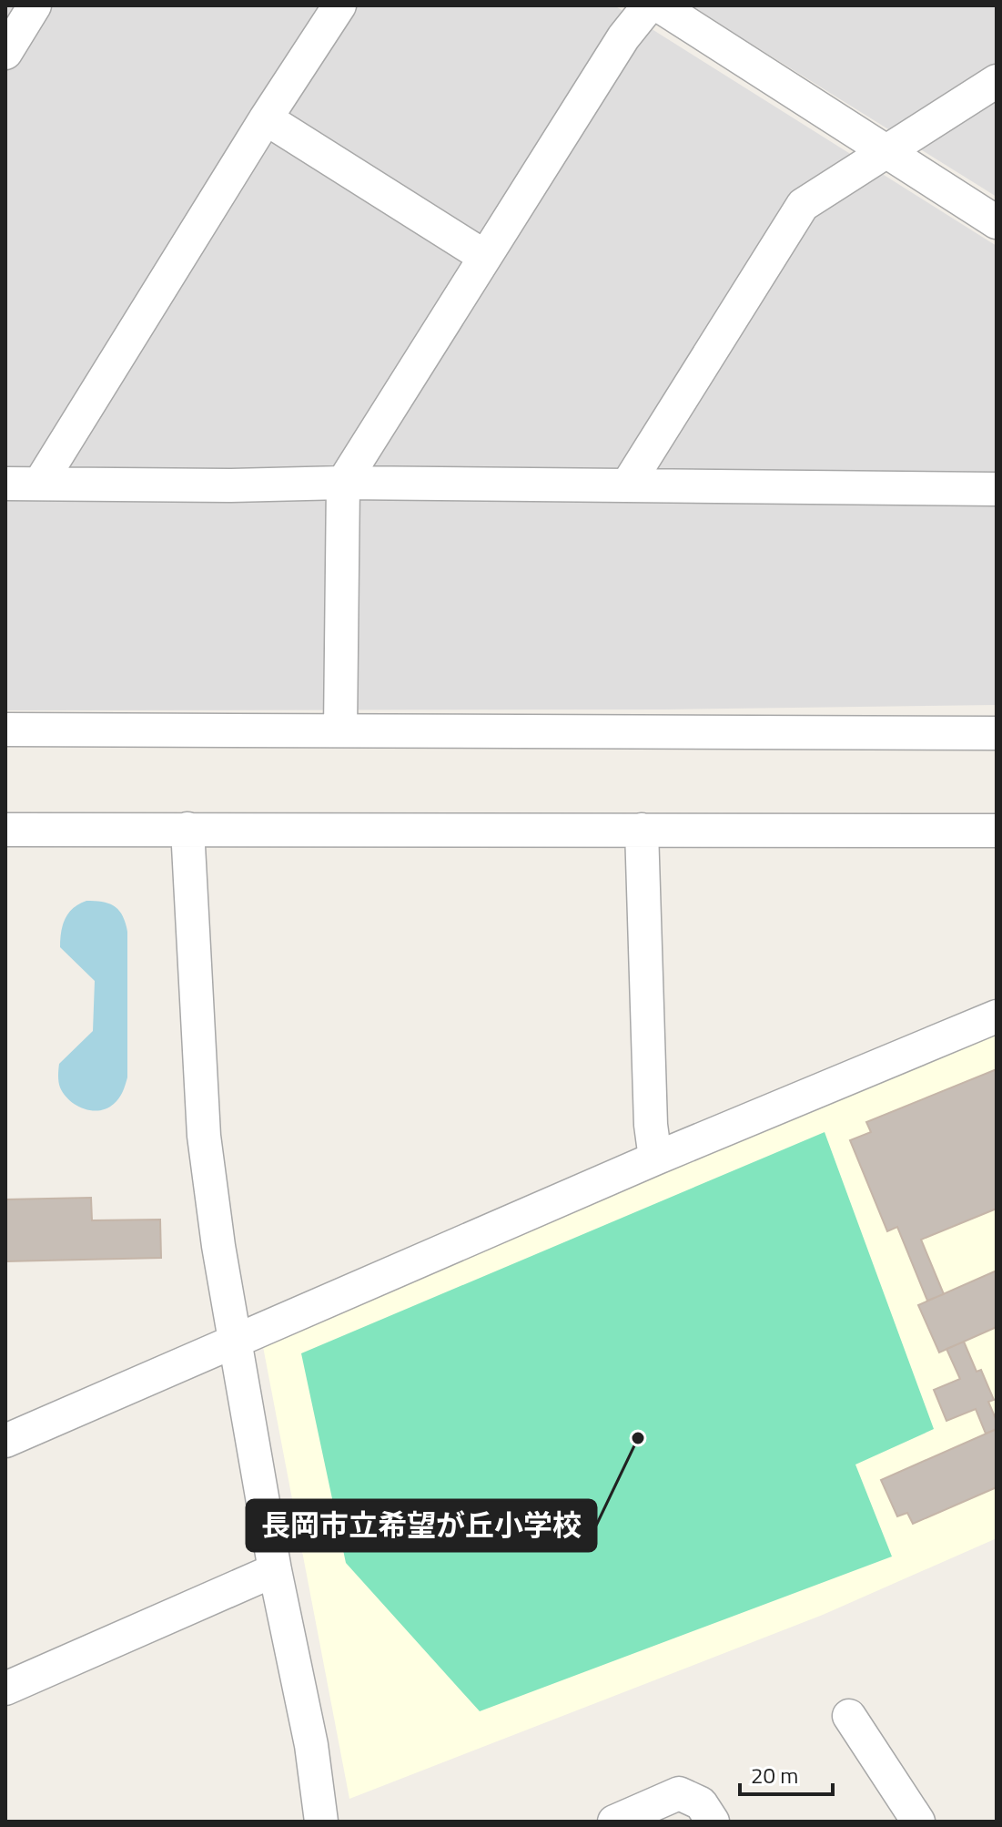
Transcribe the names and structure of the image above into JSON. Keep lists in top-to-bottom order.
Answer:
{
  "places": ["長岡市立希望が丘小学校"],
  "scale_bar": "20 m"
}
